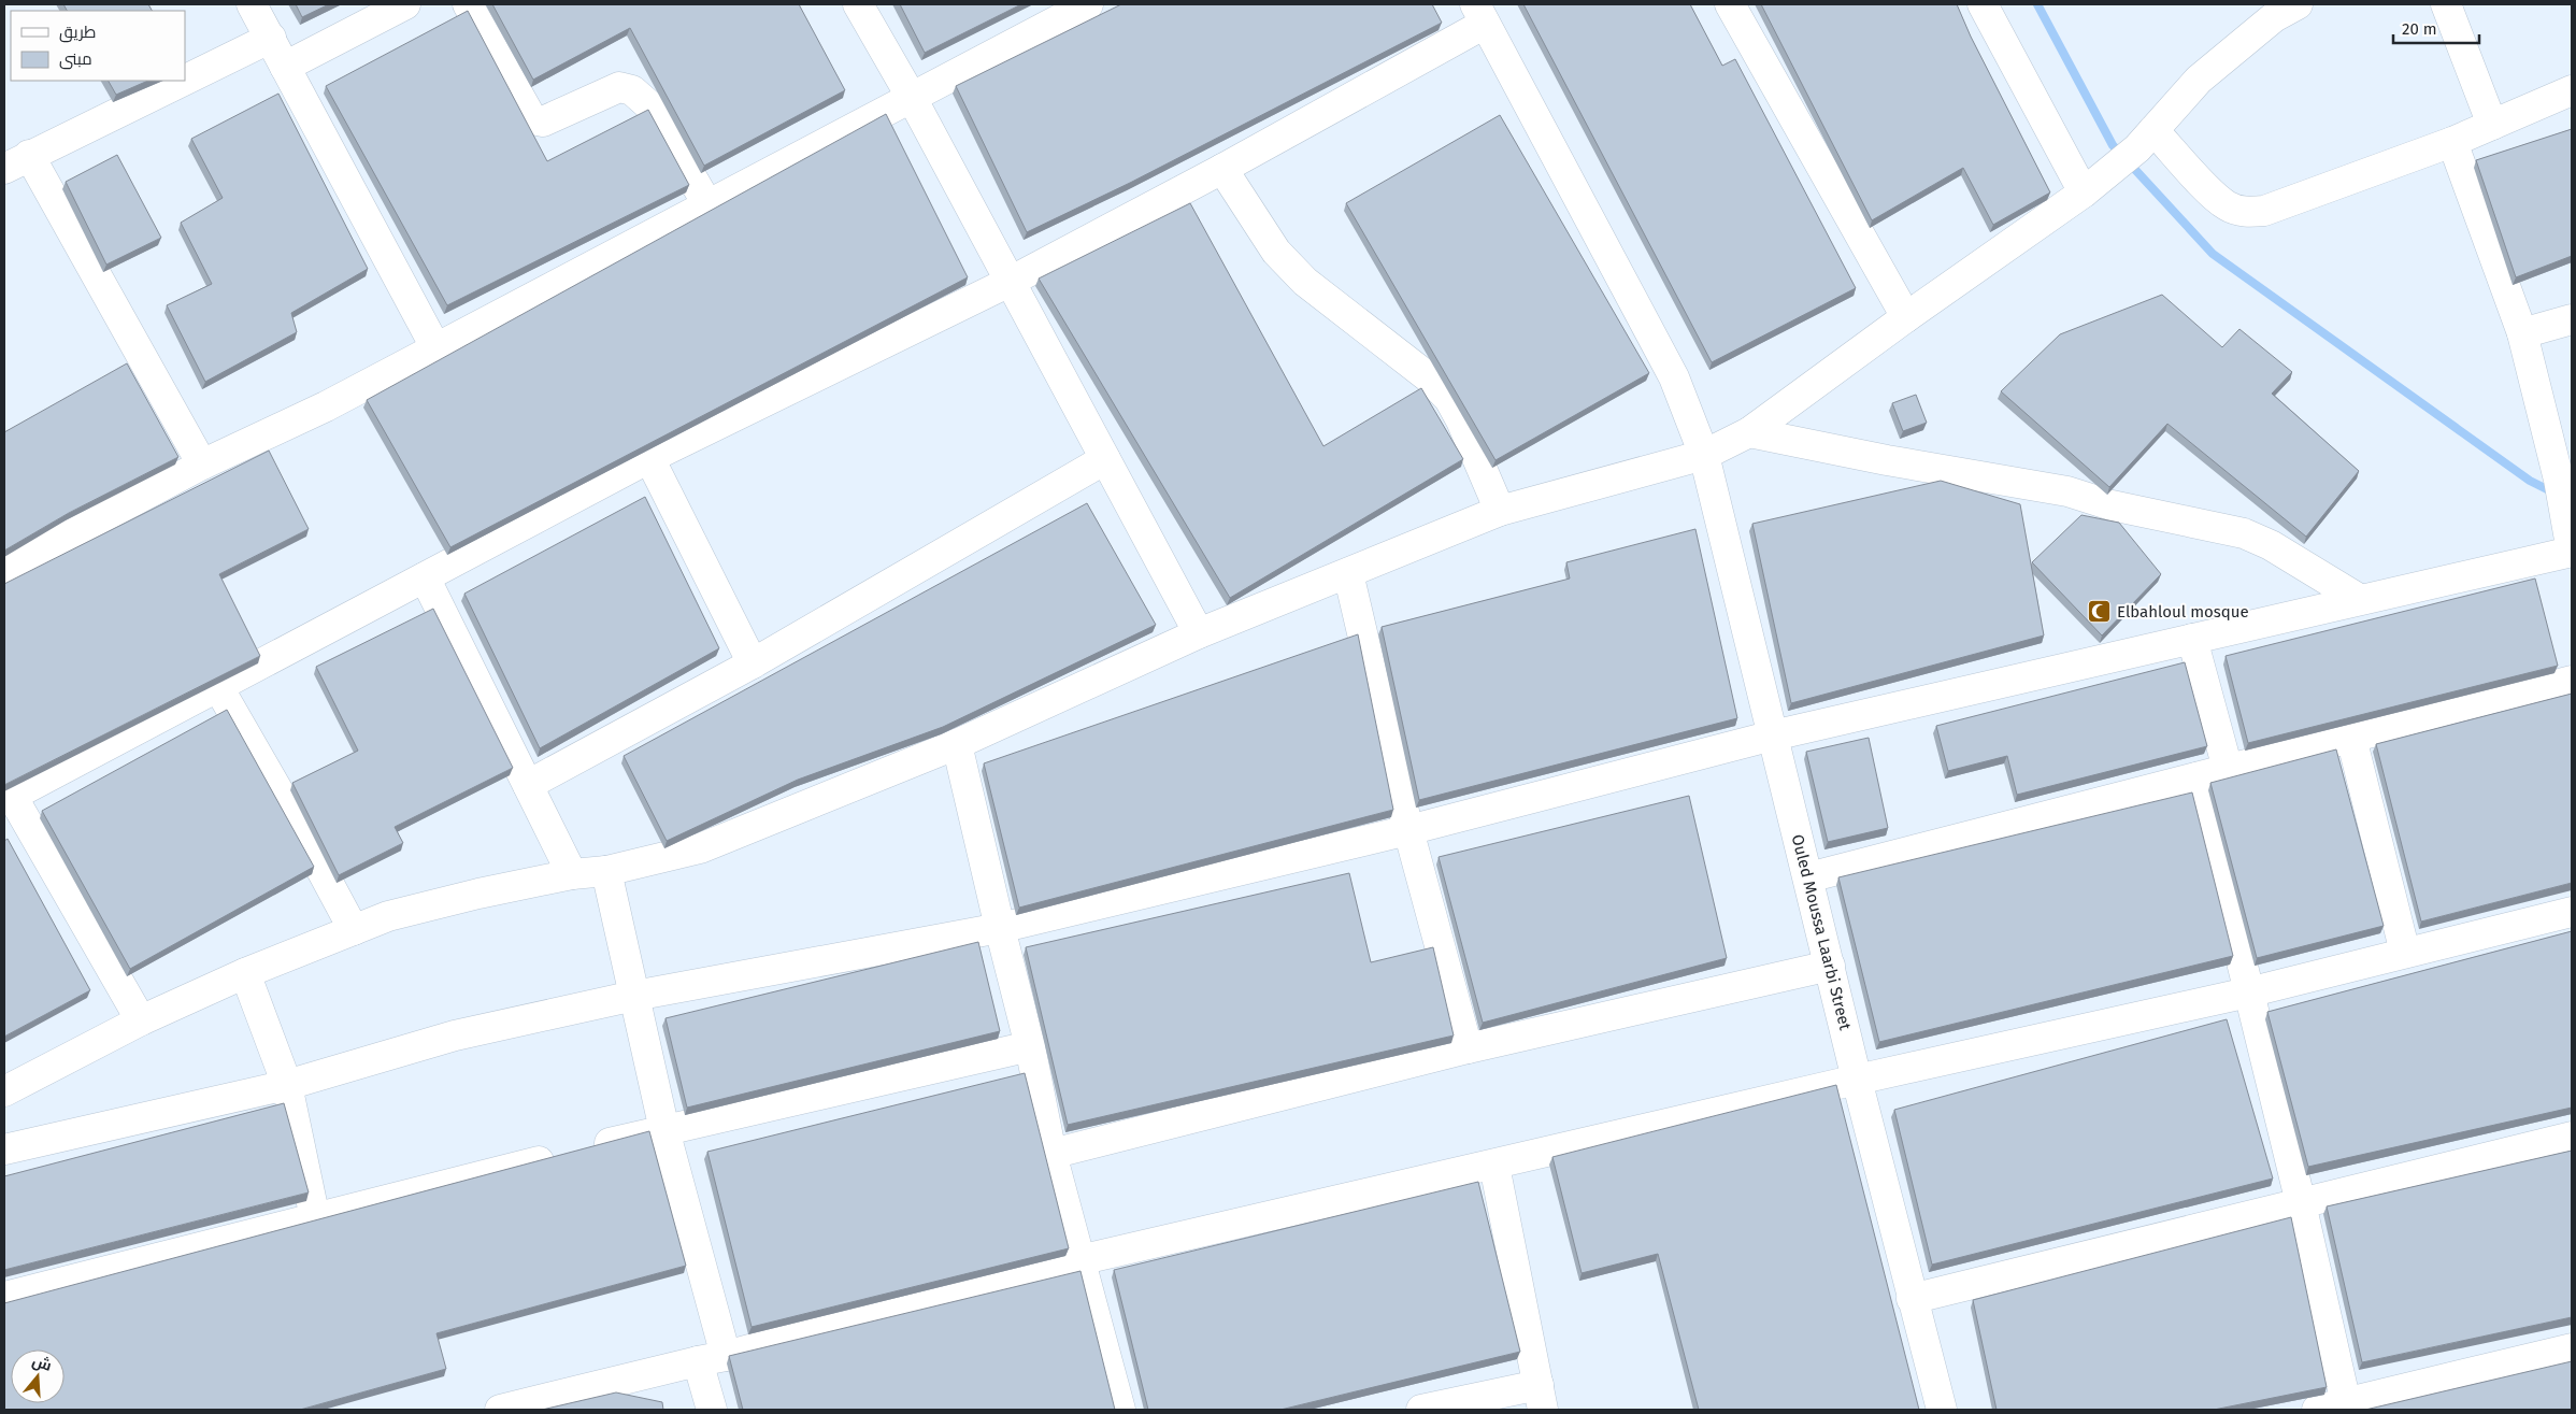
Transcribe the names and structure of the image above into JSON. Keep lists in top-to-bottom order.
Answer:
{
  "streets": {
    "street": ["Ouled Moussa Laarbi Street"]
  },
  "places": {
    "mosque": ["Elbahloul mosque"]
  },
  "legend": ["طريق", "مبنى"],
  "scale_bar": "20 m",
  "north": "top"
}
